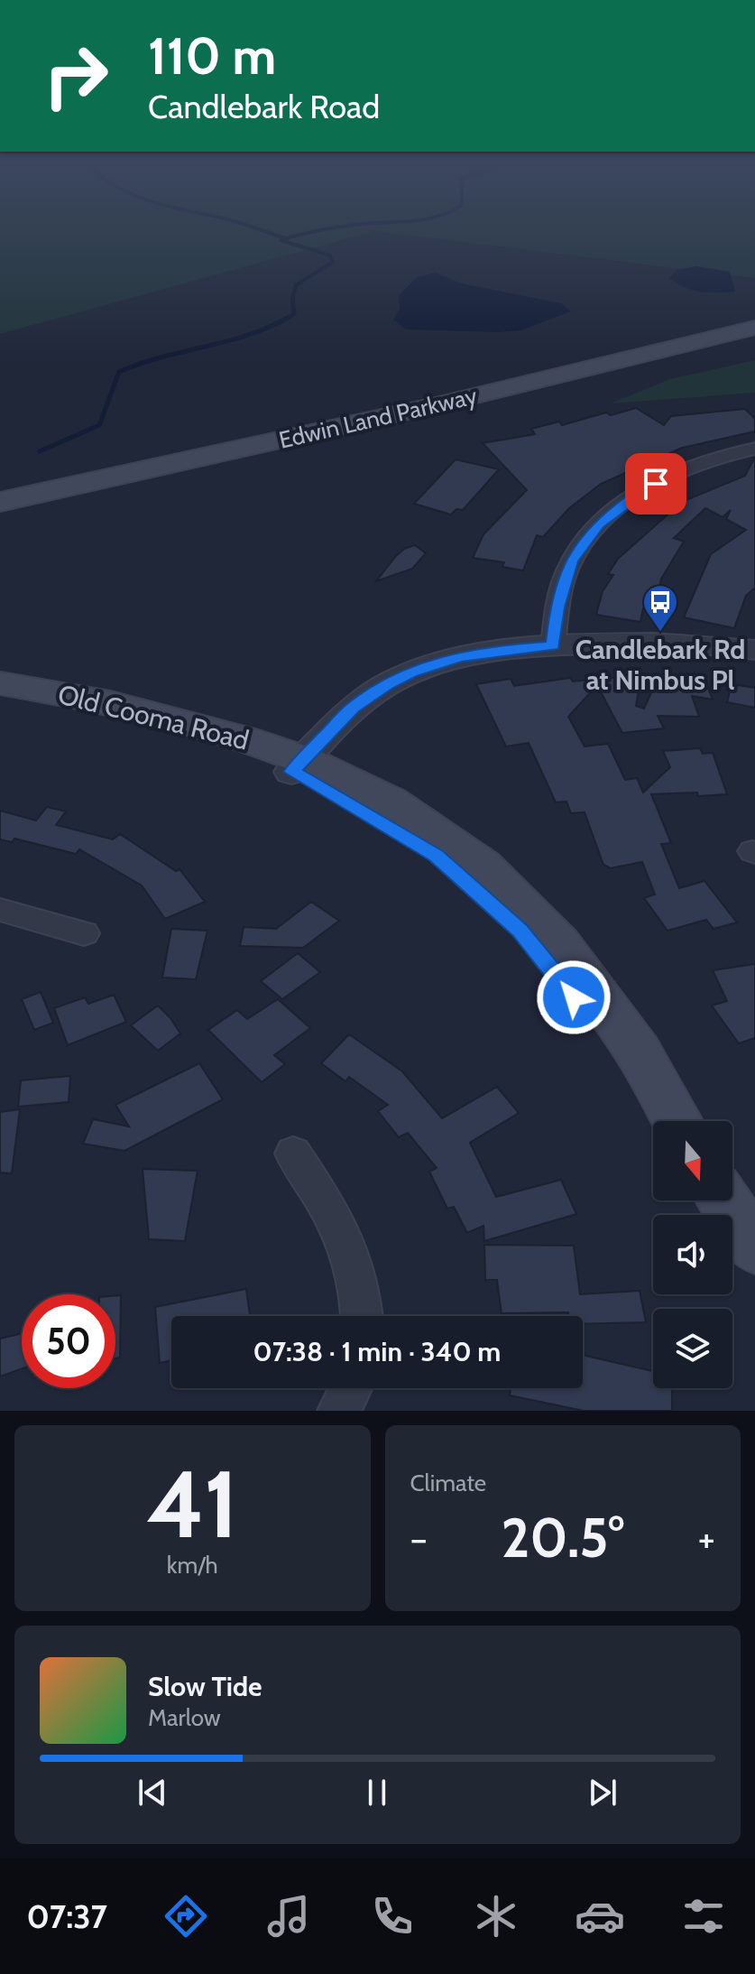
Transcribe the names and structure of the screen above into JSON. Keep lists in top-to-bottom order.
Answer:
{
  "streets": {
    "main road": ["Edwin Land Parkway", "Old Cooma Road"]
  },
  "places": {
    "bus stop": ["Candlebark Rd at Nimbus Pl"]
  },
  "north": "bottom",
  "page": {
    "turn": ["110 m", "Candlebark Road"],
    "limit": "50",
    "trip": "07:38 · 1 min · 340 m",
    "tile": [
      ["41", "km/h"],
      "Climate"
    ],
    "heat": ["−", "20.5°", "+"],
    "song": ["Slow Tide", "Marlow"],
    "tabs": "07:37"
  }
}
